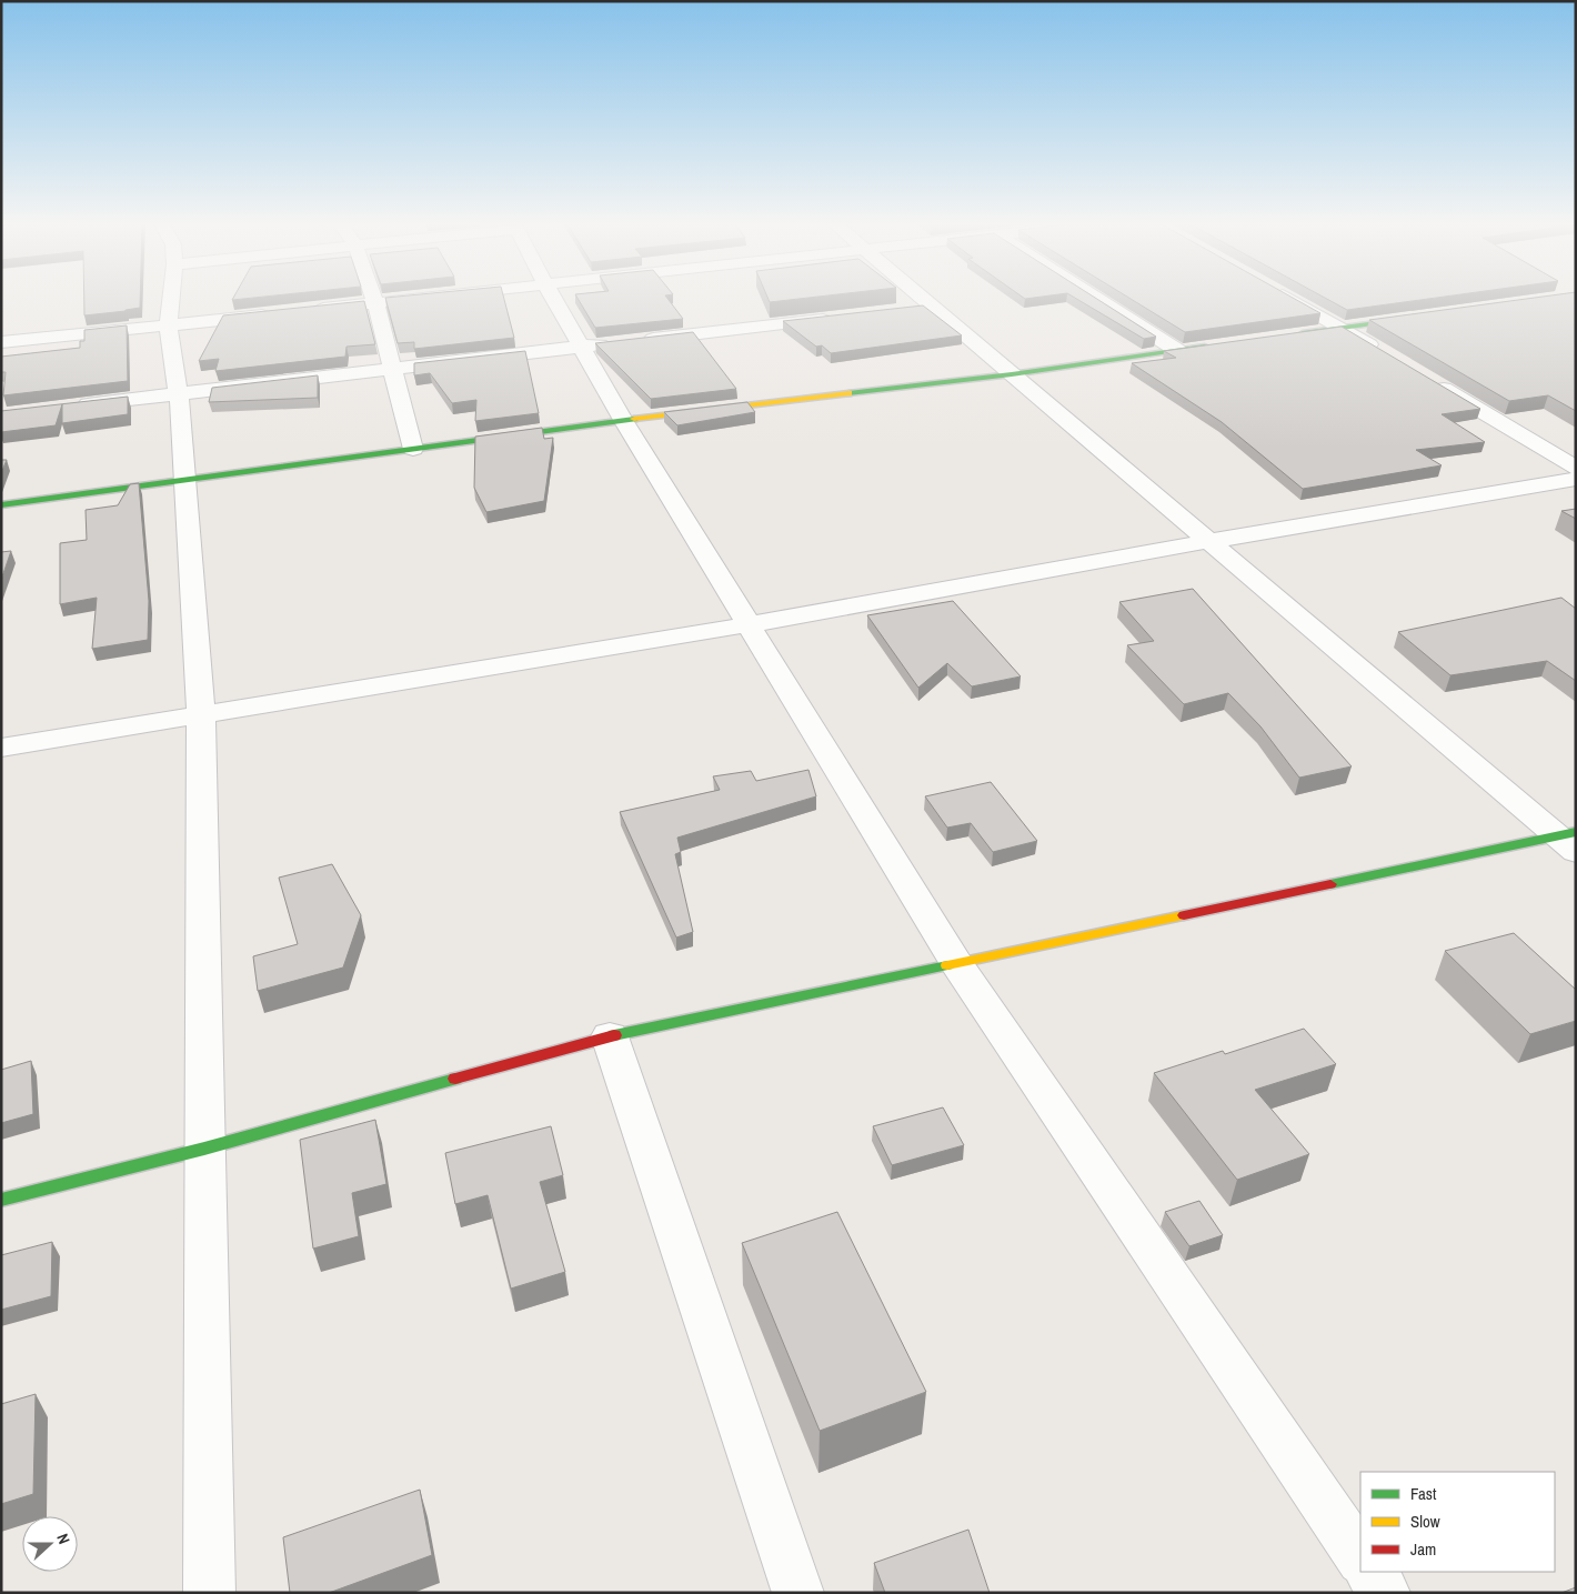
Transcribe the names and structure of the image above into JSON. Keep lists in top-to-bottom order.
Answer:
{
  "legend": ["Fast", "Slow", "Jam"],
  "north": "right"
}
